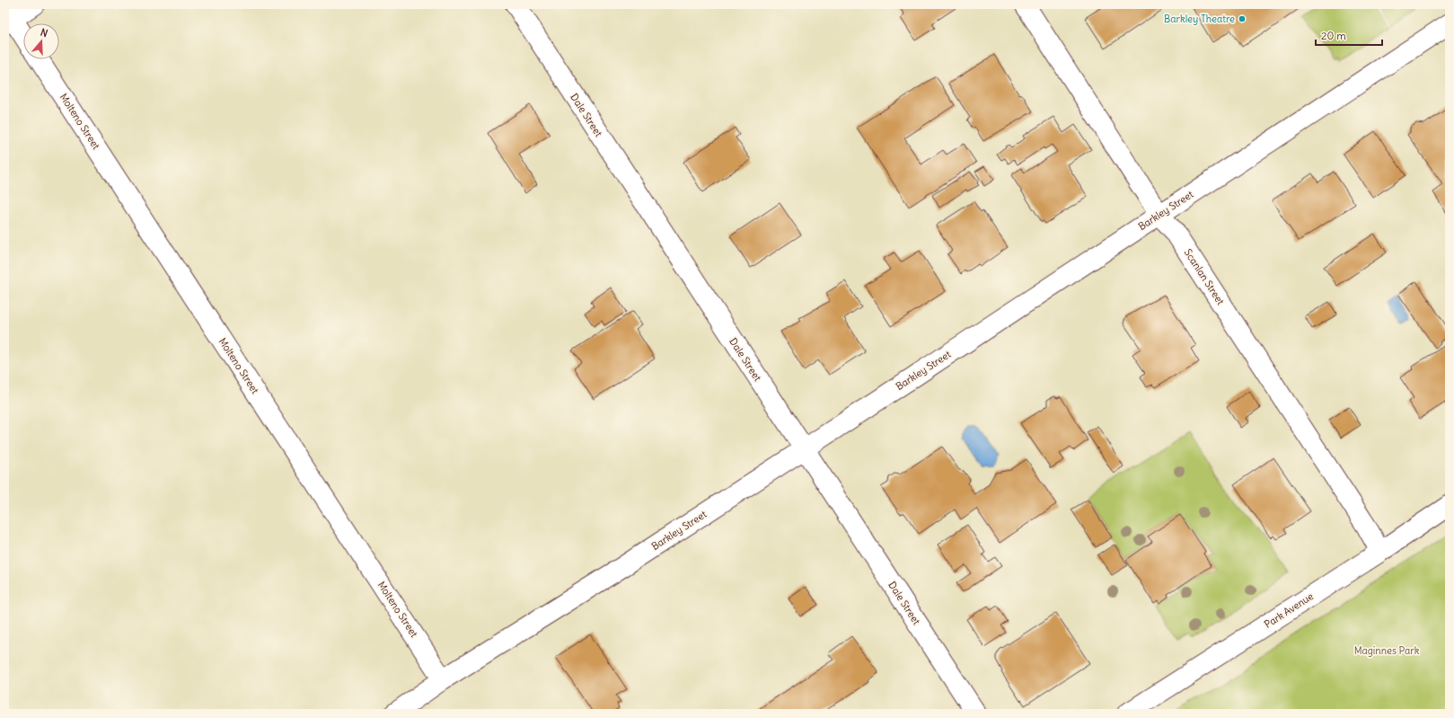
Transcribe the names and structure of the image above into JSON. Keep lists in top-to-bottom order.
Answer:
{
  "streets": {
    "street": [
      "Dale Street",
      "Molteno Street",
      "Barkley Street",
      "Scanlan Street",
      "Park Avenue"
    ]
  },
  "crossings": [
    ["Dale Street", "Barkley Street"],
    ["Molteno Street", "Barkley Street"],
    ["Barkley Street", "Scanlan Street"],
    ["Scanlan Street", "Park Avenue"]
  ],
  "parks": ["Maginnes Park"],
  "places": ["Barkley Theatre"],
  "scale_bar": "20 m",
  "north": "top"
}
